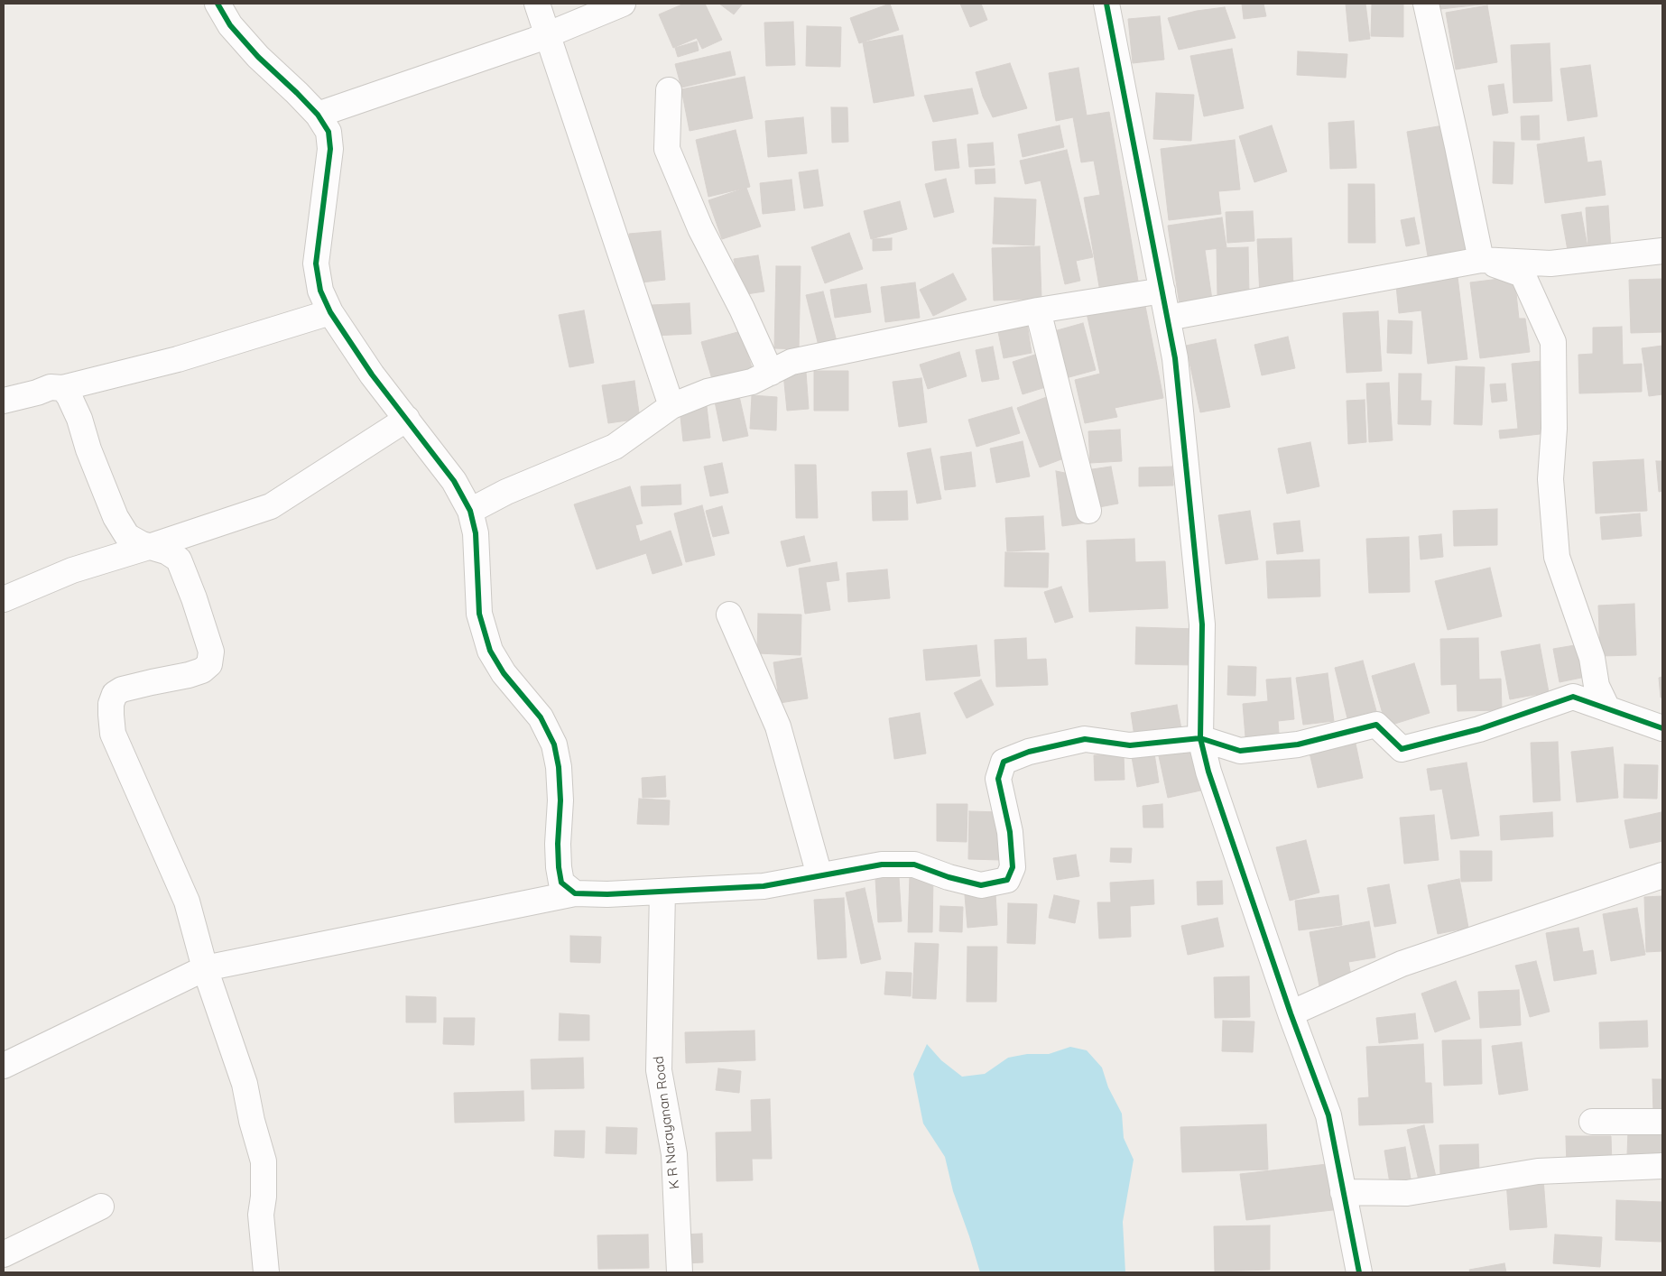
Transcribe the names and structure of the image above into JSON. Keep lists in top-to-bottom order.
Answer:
{
  "streets": {
    "street": ["K R Narayanan Road"]
  }
}
